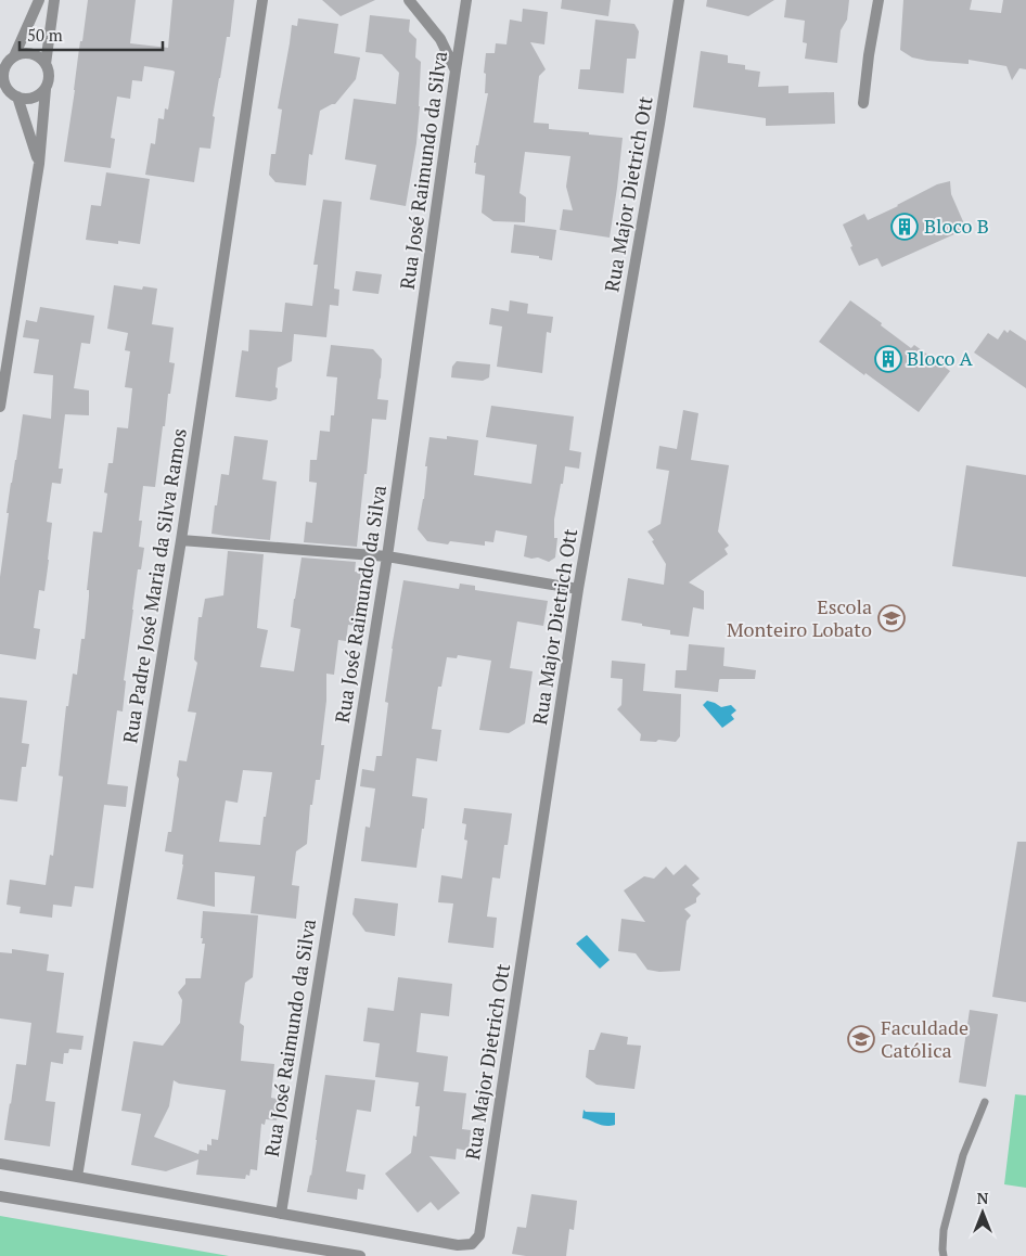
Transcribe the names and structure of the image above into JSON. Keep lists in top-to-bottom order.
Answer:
{
  "streets": {
    "street": ["Rua José Raimundo da Silva", "Rua Major Dietrich Ott", "Rua Padre José Maria da Silva Ramos"]
  },
  "crossings": [
    ["Rua José Raimundo da Silva", "Rua Major Dietrich Ott"]
  ],
  "places": {
    "building": ["Bloco B", "Bloco A"],
    "school or university": ["Escola Monteiro Lobato", "Faculdade Católica"]
  },
  "scale_bar": "50 m",
  "north": "top"
}
